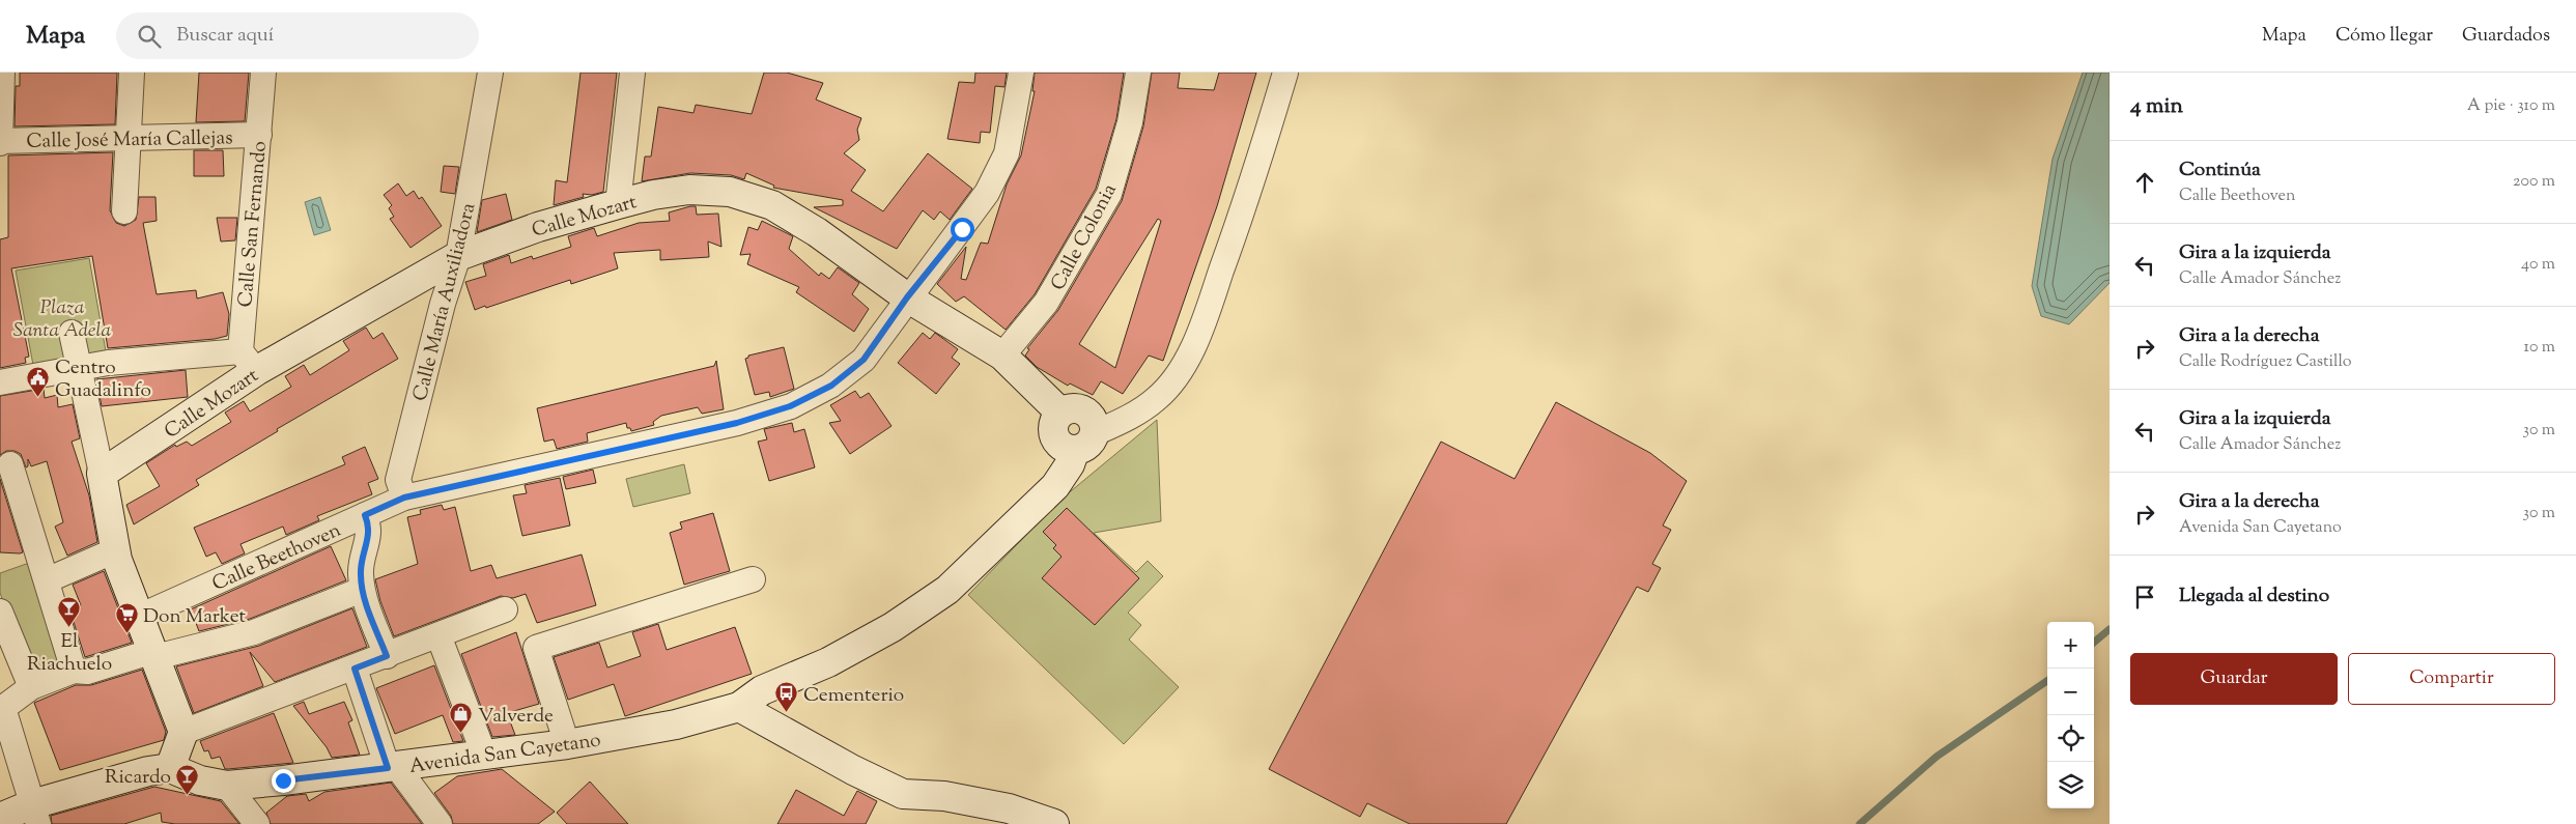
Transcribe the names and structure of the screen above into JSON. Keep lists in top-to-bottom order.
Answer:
{
  "streets": {
    "street": [
      "Calle José María Callejas",
      "Calle Mozart",
      "Calle San Fernando",
      "Calle Colonia",
      "Calle María Auxiliadora",
      "Calle Beethoven",
      "Avenida San Cayetano"
    ]
  },
  "crossings": [
    ["Calle José María Callejas", "Calle San Fernando"],
    ["Calle Mozart", "Calle San Fernando"],
    ["Calle Mozart", "Calle Colonia"],
    ["Calle Mozart", "Calle María Auxiliadora"],
    ["Calle Mozart", "Calle Beethoven"],
    ["Calle María Auxiliadora", "Calle Beethoven"]
  ],
  "parks": ["Plaza Santa Adela"],
  "places": {
    "public building": ["Centro Guadalinfo"],
    "bar": ["El Riachuelo", "Ricardo"],
    "supermarket": ["Don Market"],
    "bus stop": ["Cementerio"],
    "shop": ["Valverde"]
  },
  "page": {
    "header": "Mapa",
    "search": "Buscar aquí",
    "nav": ["Mapa", "Cómo llegar", "Guardados"],
    "heading": ["4 min", "A pie · 310 m"],
    "list": [
      ["Continúa", "Calle Beethoven", "200 m"],
      ["Gira a la izquierda", "Calle Amador Sánchez", "40 m"],
      ["Gira a la derecha", "Calle Rodríguez Castillo", "10 m"],
      ["Gira a la izquierda", "Calle Amador Sánchez", "30 m"],
      ["Gira a la derecha", "Avenida San Cayetano", "30 m"],
      "Llegada al destino"
    ],
    "map_buttons": ["+", "−"],
    "buttons": ["Guardar", "Compartir"]
  }
}
